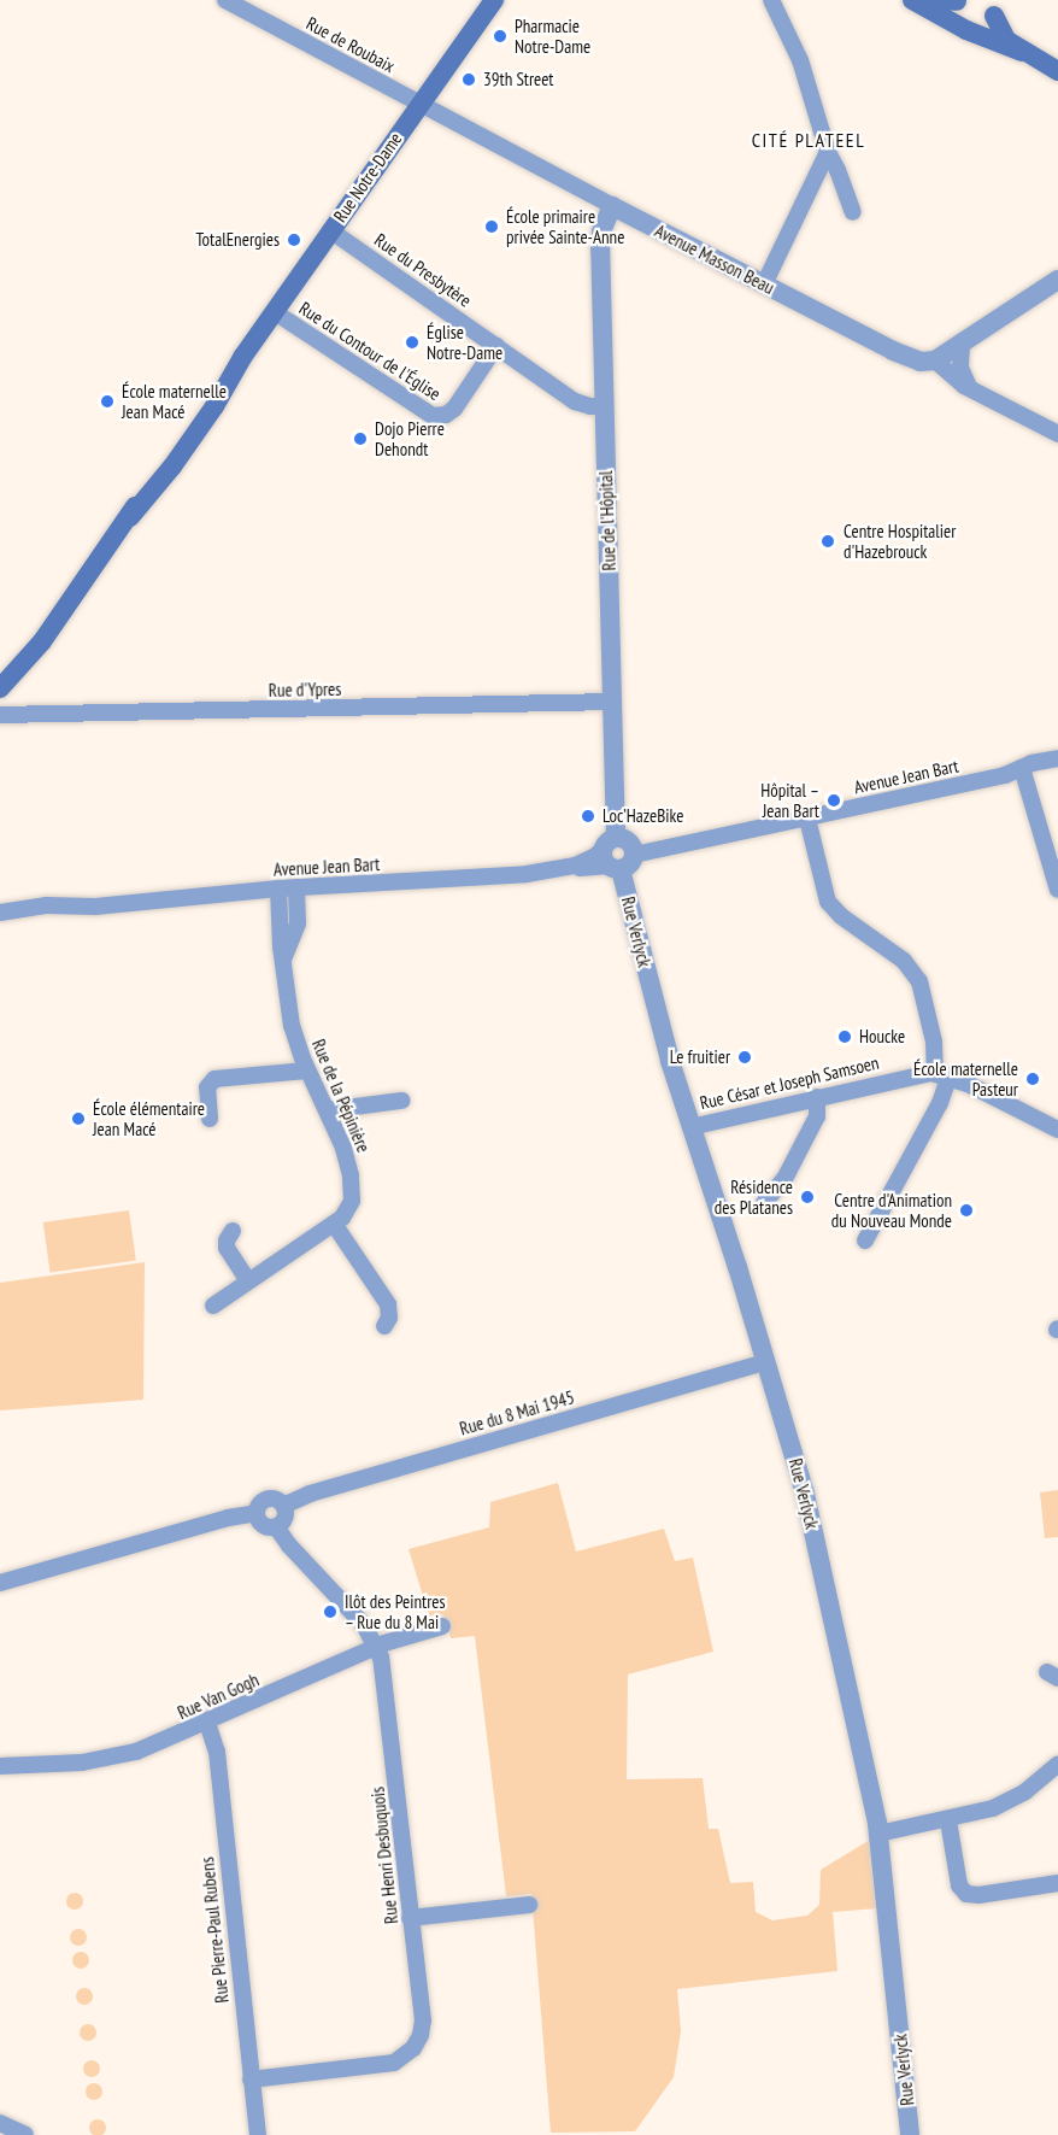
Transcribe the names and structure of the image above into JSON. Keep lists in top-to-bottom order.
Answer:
{
  "streets": {
    "main road": ["Rue Notre-Dame"],
    "street": [
      "Rue de Roubaix",
      "Avenue Masson Beau",
      "Rue du Presbytère",
      "Rue du Contour de l'Église",
      "Rue de l'Hôpital",
      "Rue d'Ypres",
      "Avenue Jean Bart",
      "Rue Verlyck",
      "Rue César et Joseph Samsoen",
      "Rue de la Pépinière",
      "Rue du 8 Mai 1945",
      "Rue Van Gogh",
      "Rue Henri Desbuquois",
      "Rue Pierre-Paul Rubens"
    ]
  },
  "crossings": [
    ["Rue de Roubaix", "Rue Notre-Dame"],
    ["Rue de Roubaix", "Avenue Masson Beau"],
    ["Rue Notre-Dame", "Avenue Masson Beau"],
    ["Rue Notre-Dame", "Rue du Presbytère"],
    ["Rue Notre-Dame", "Rue du Contour de l'Église"],
    ["Avenue Masson Beau", "Rue de l'Hôpital"],
    ["Rue du Presbytère", "Rue du Contour de l'Église"],
    ["Rue du Presbytère", "Rue de l'Hôpital"],
    ["Rue de l'Hôpital", "Rue d'Ypres"],
    ["Rue de l'Hôpital", "Avenue Jean Bart"],
    ["Rue de l'Hôpital", "Rue Verlyck"],
    ["Avenue Jean Bart", "Rue Verlyck"],
    ["Avenue Jean Bart", "Rue de la Pépinière"],
    ["Rue Verlyck", "Rue César et Joseph Samsoen"],
    ["Rue Verlyck", "Rue du 8 Mai 1945"],
    ["Rue du 8 Mai 1945", "Rue Henri Desbuquois"],
    ["Rue Van Gogh", "Rue Henri Desbuquois"],
    ["Rue Van Gogh", "Rue Pierre-Paul Rubens"],
    ["Rue Henri Desbuquois", "Rue Pierre-Paul Rubens"]
  ],
  "districts": ["CITÉ PLATEEL"],
  "places": [
    "Pharmacie Notre-Dame",
    "39th Street",
    "École primaire privée Sainte-Anne",
    "TotalEnergies",
    "Église Notre-Dame",
    "École maternelle Jean Macé",
    "Dojo Pierre Dehondt",
    "Centre Hospitalier d'Hazebrouck",
    "Hôpital – Jean Bart",
    "Loc’HazeBike",
    "Houcke",
    "Le fruitier",
    "École maternelle Pasteur",
    "École élémentaire Jean Macé",
    "Résidence des Platanes",
    "Centre d'Animation du Nouveau Monde",
    "Ilôt des Peintres – Rue du 8 Mai"
  ]
}
